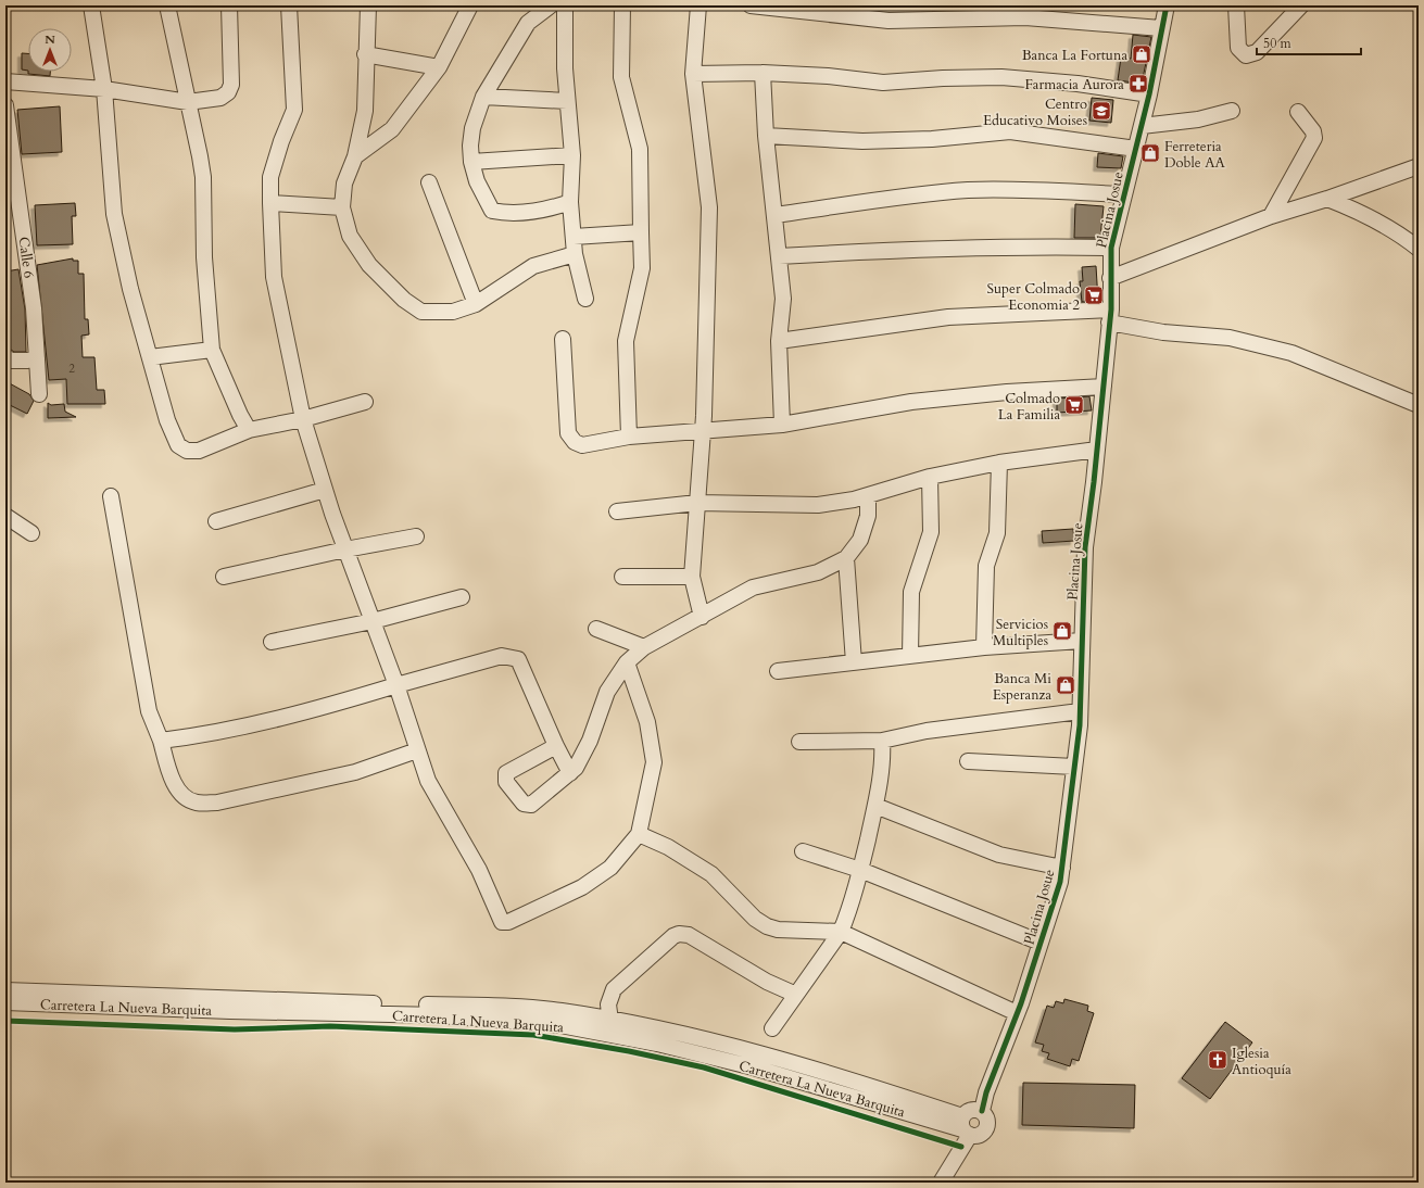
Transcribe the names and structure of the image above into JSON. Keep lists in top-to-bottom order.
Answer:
{
  "streets": {
    "street": ["Placina Josue", "Calle 6", "Carretera La Nueva Barquita"]
  },
  "crossings": [
    ["Placina Josue", "Carretera La Nueva Barquita"]
  ],
  "places": {
    "shop": [
      "Banca La Fortuna",
      "Ferreteria Doble AA",
      "Servicios Multiples",
      "Banca Mi Esperanza"
    ],
    "pharmacy": ["Farmacia Aurora"],
    "school or university": ["Centro Educativo Moises"],
    "supermarket": ["Super Colmado Economia 2", "Colmado La Familia"],
    "church": ["Iglesia Antioquía"]
  },
  "house_numbers": ["2"],
  "scale_bar": "50 m",
  "north": "top"
}
